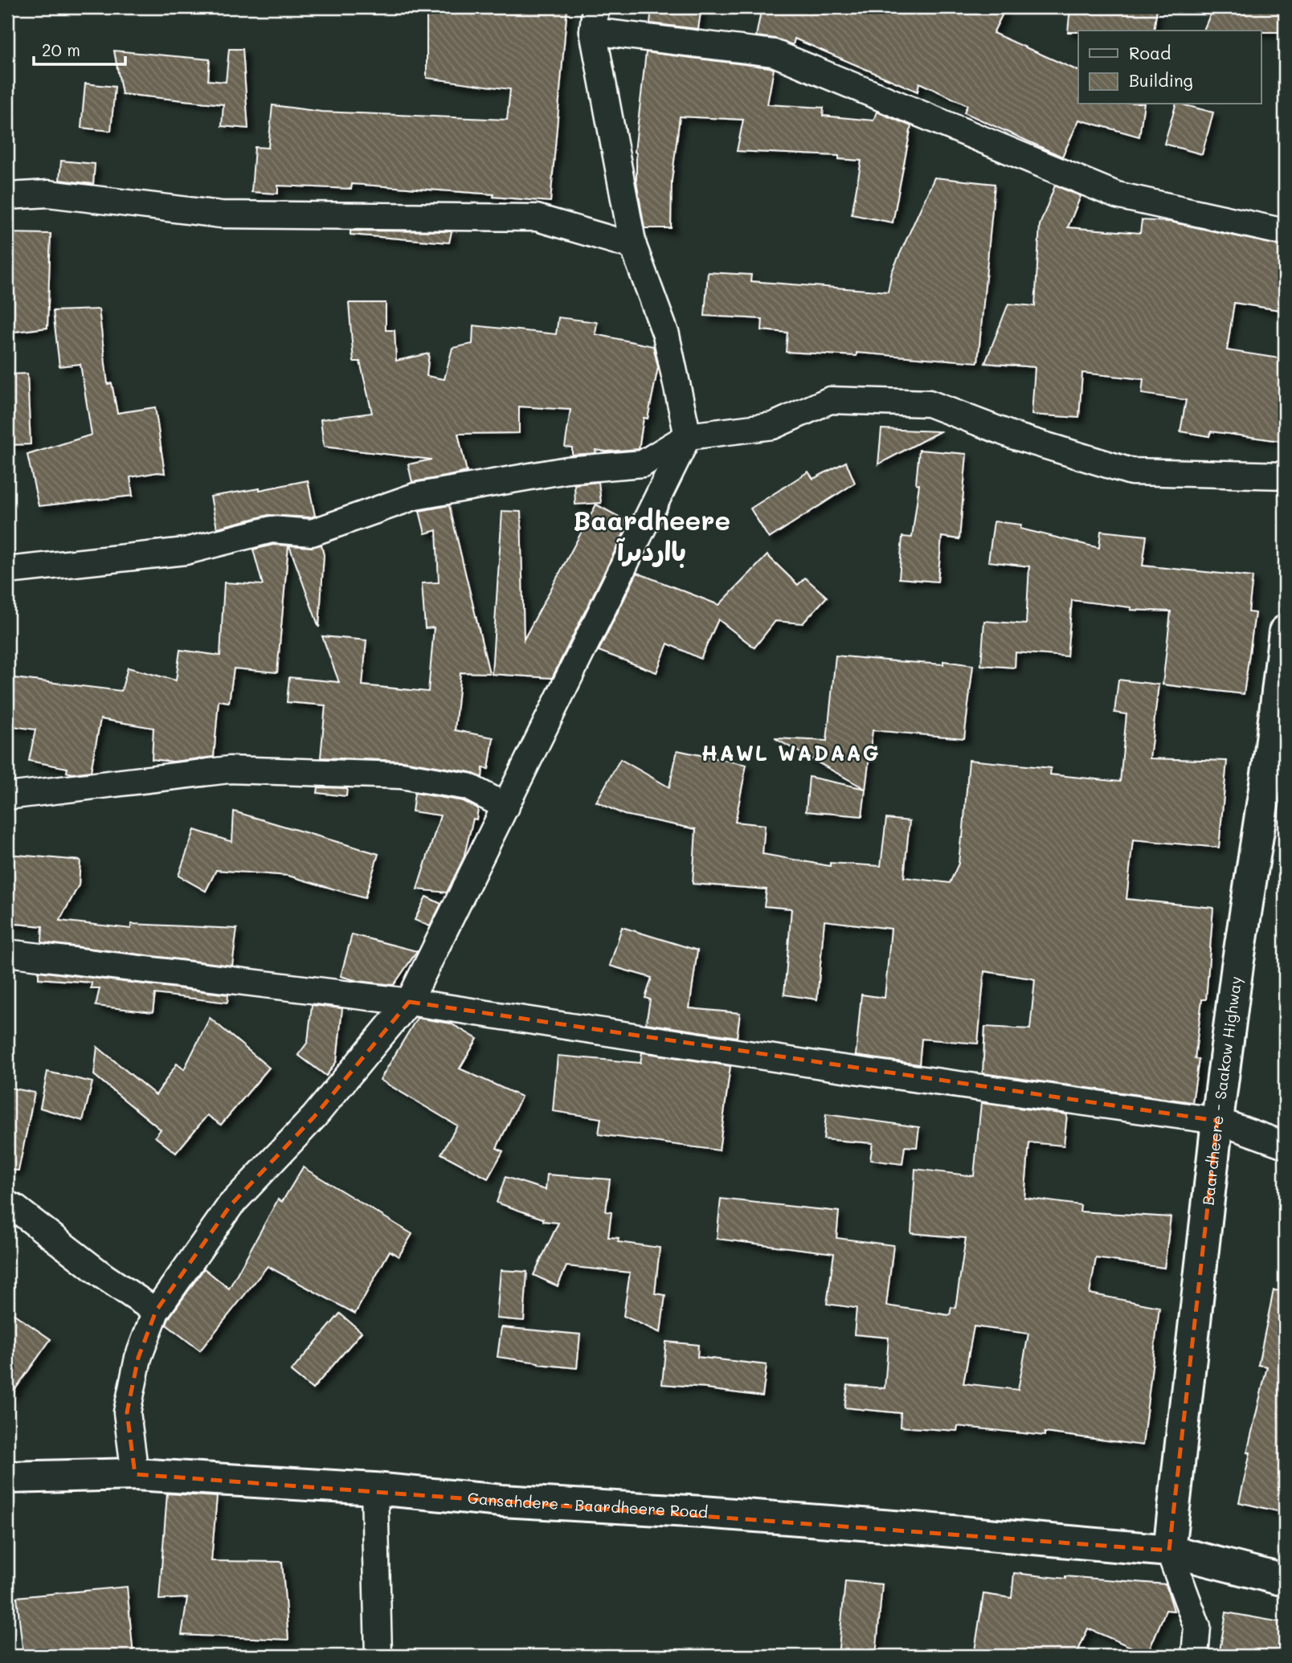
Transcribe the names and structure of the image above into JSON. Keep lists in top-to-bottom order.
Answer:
{
  "streets": {
    "main road": ["Baardheere - Saakow Highway", "Gansahdere - Baardheere Road"]
  },
  "crossings": [
    ["Baardheere - Saakow Highway", "Gansahdere - Baardheere Road"]
  ],
  "districts": ["Baardheere بااردىرآ", "HAWL WADAAG"],
  "legend": ["Road", "Building"],
  "scale_bar": "20 m"
}
